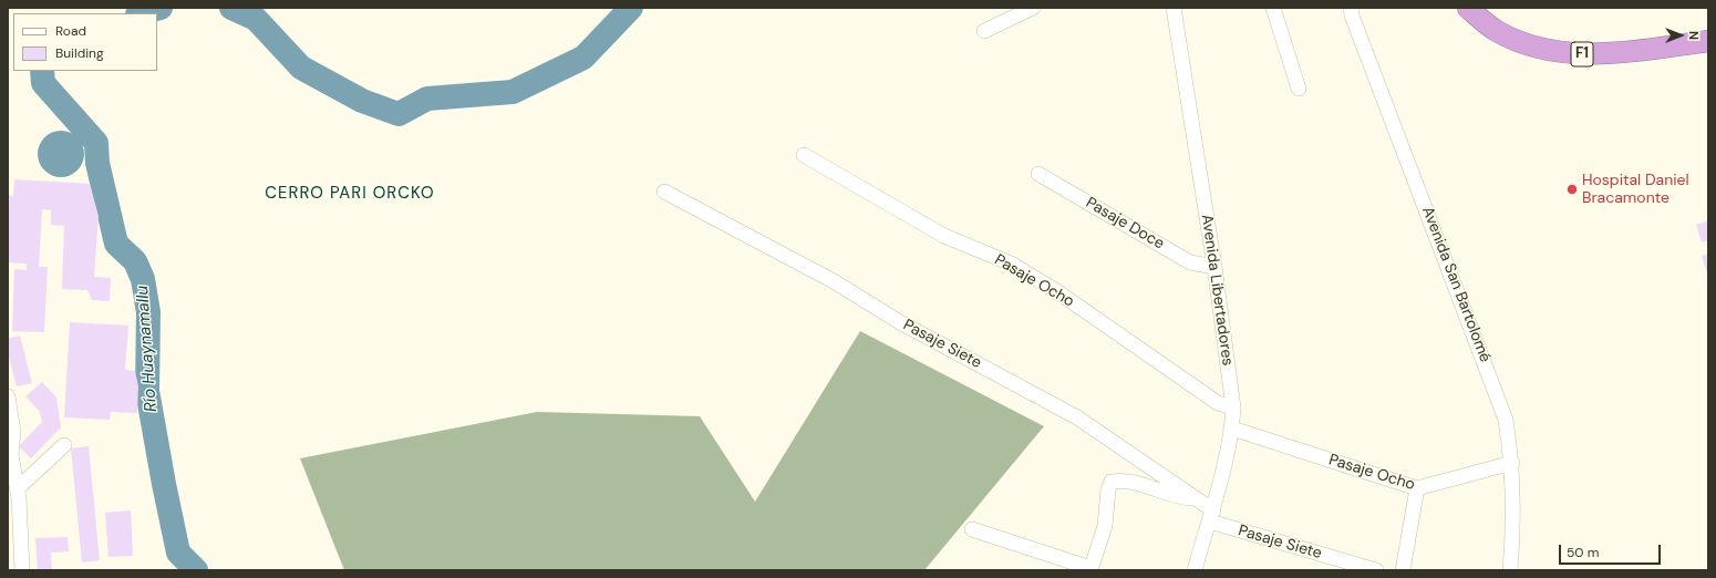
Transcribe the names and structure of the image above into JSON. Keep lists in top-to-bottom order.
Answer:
{
  "streets": {
    "highway": ["F1"],
    "street": [
      "Pasaje Doce",
      "Pasaje Ocho",
      "Avenida San Bartolomé",
      "Avenida Libertadores",
      "Pasaje Siete"
    ]
  },
  "crossings": [
    ["Pasaje Doce", "Avenida Libertadores"],
    ["Pasaje Ocho", "Avenida San Bartolomé"],
    ["Pasaje Ocho", "Avenida Libertadores"],
    ["Avenida Libertadores", "Pasaje Siete"]
  ],
  "districts": ["CERRO PARI ORCKO"],
  "water": ["Río Huaynamallu"],
  "places": ["Hospital Daniel Bracamonte"],
  "legend": ["Road", "Building"],
  "scale_bar": "50 m",
  "north": "right"
}
